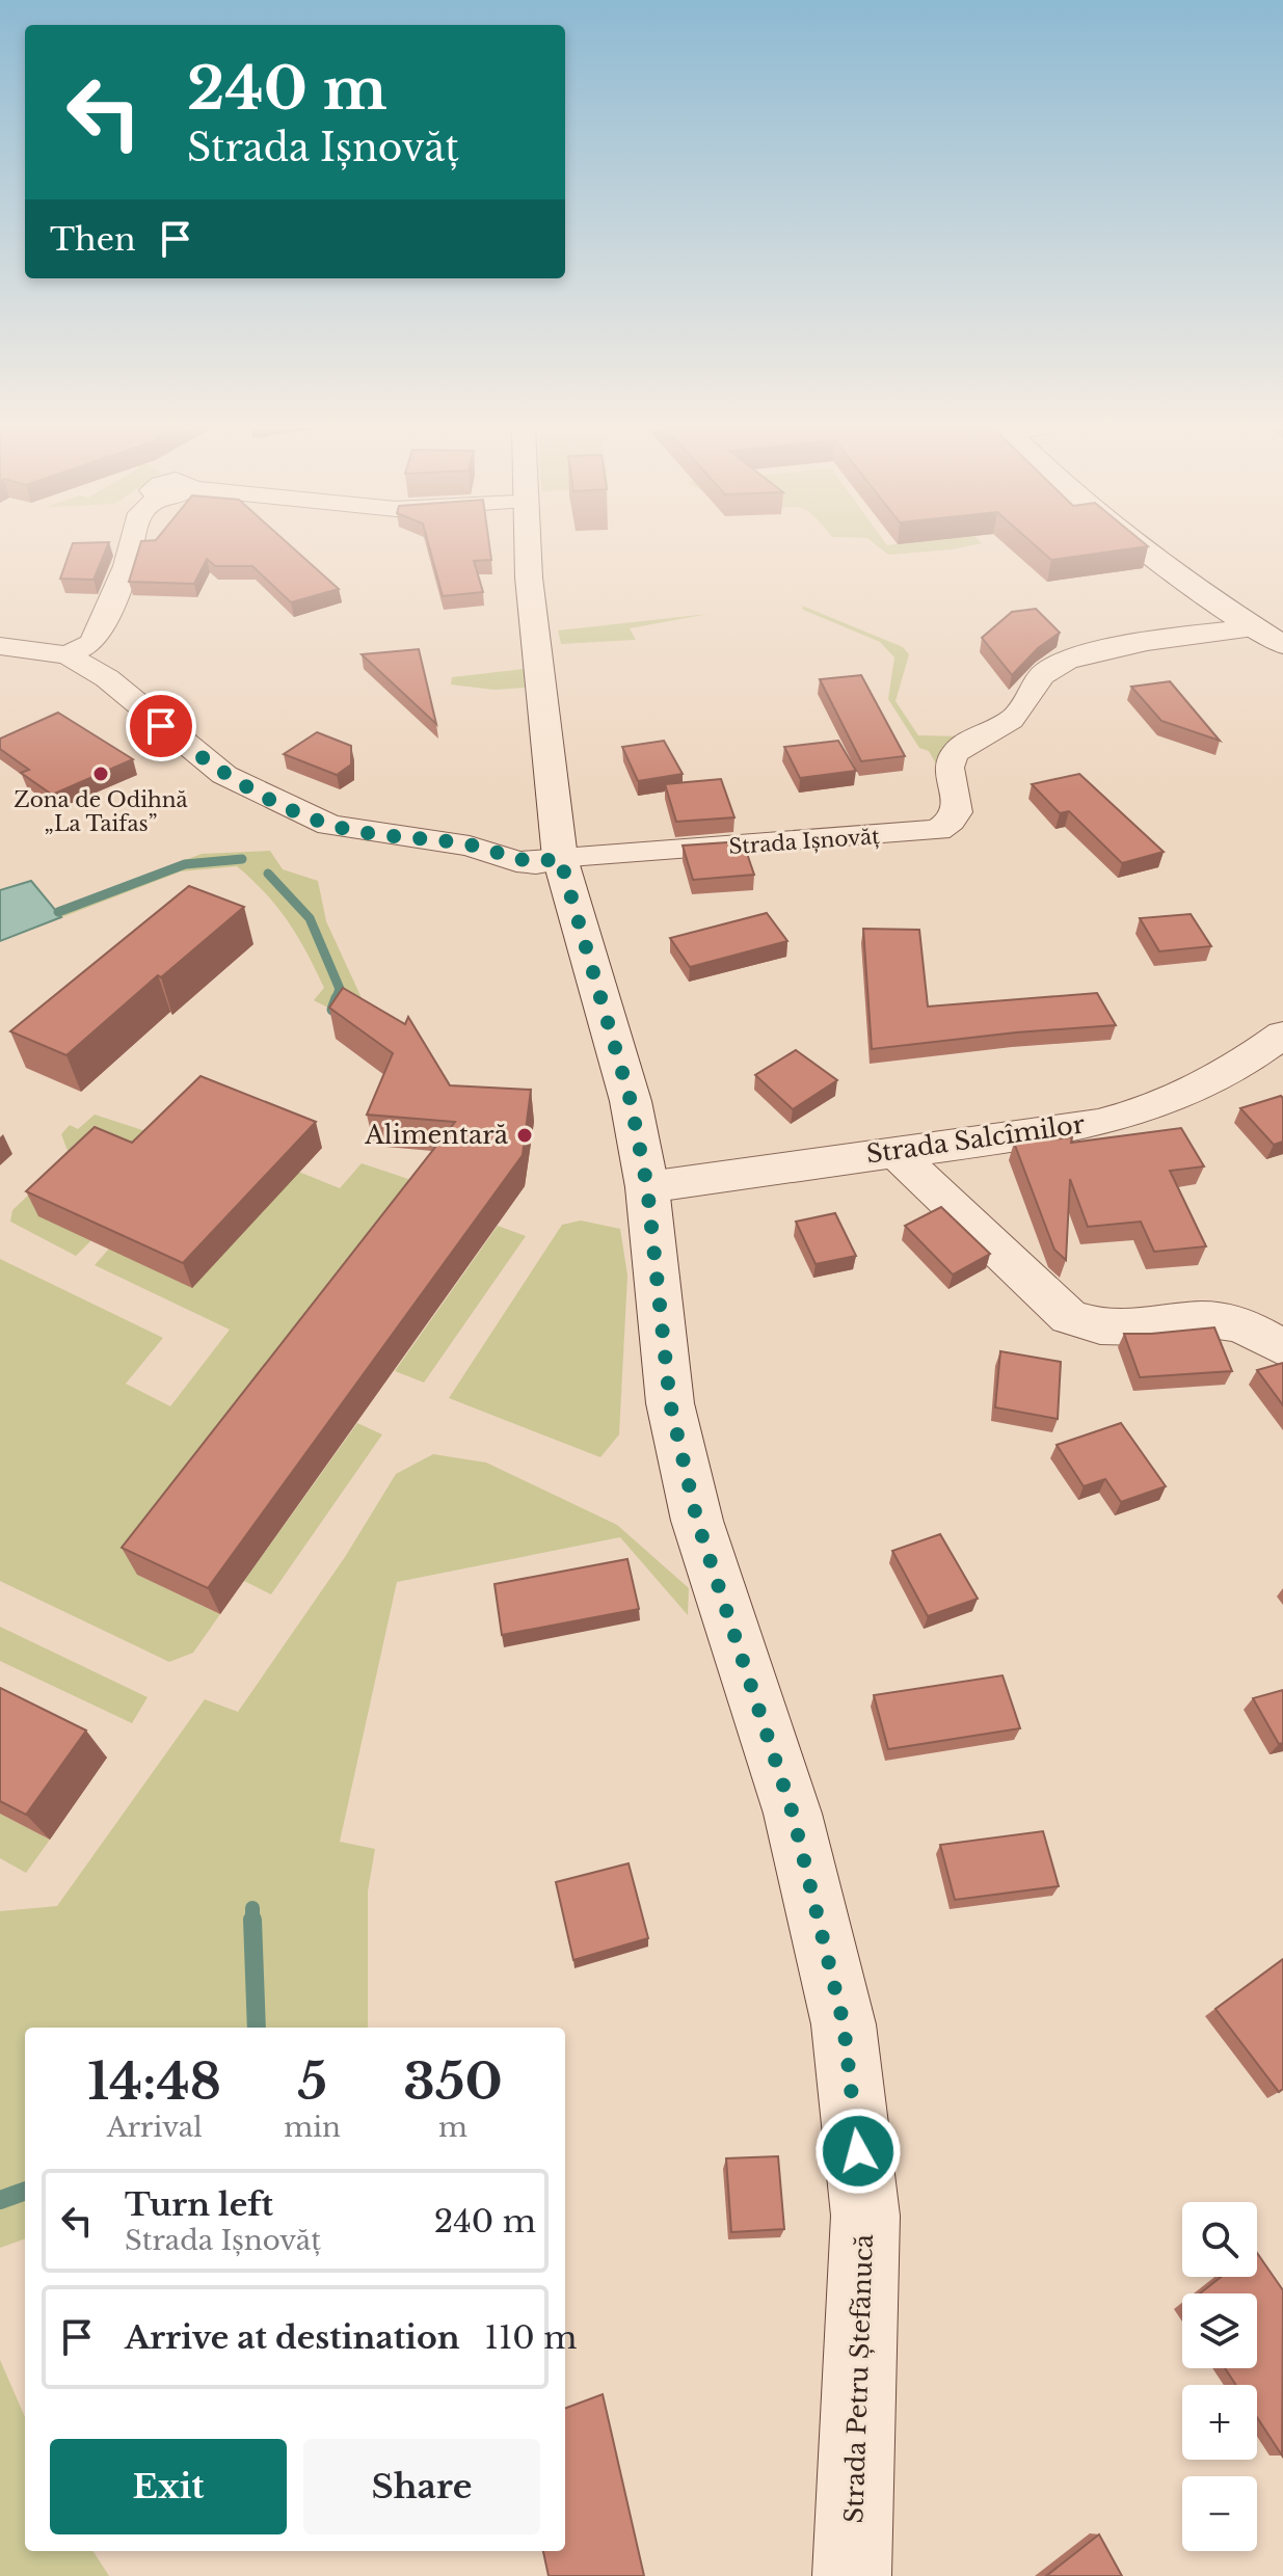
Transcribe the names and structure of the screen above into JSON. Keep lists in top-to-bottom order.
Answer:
{
  "streets": {
    "main road": ["Strada Petru Ștefănucă"],
    "street": ["Strada Ișnovăț", "Strada Salcîmilor"]
  },
  "crossings": [
    ["Strada Ișnovăț", "Strada Petru Ștefănucă"],
    ["Strada Salcîmilor", "Strada Petru Ștefănucă"]
  ],
  "places": ["Zona de Odihnă „La Taifas”", "Alimentară"],
  "page": {
    "turn": ["240 m", "Strada Ișnovăț"],
    "then": "Then",
    "eta": [
      "14:48",
      "Arrival",
      "5",
      "min",
      "350",
      "m"
    ],
    "list": [
      {
        "name": "Turn left",
        "note": "Strada Ișnovăț",
        "value": "240 m"
      },
      {
        "name": "Arrive at destination",
        "value": "110 m"
      }
    ],
    "map_buttons": ["+", "−"],
    "buttons": ["Exit", "Share"]
  }
}
